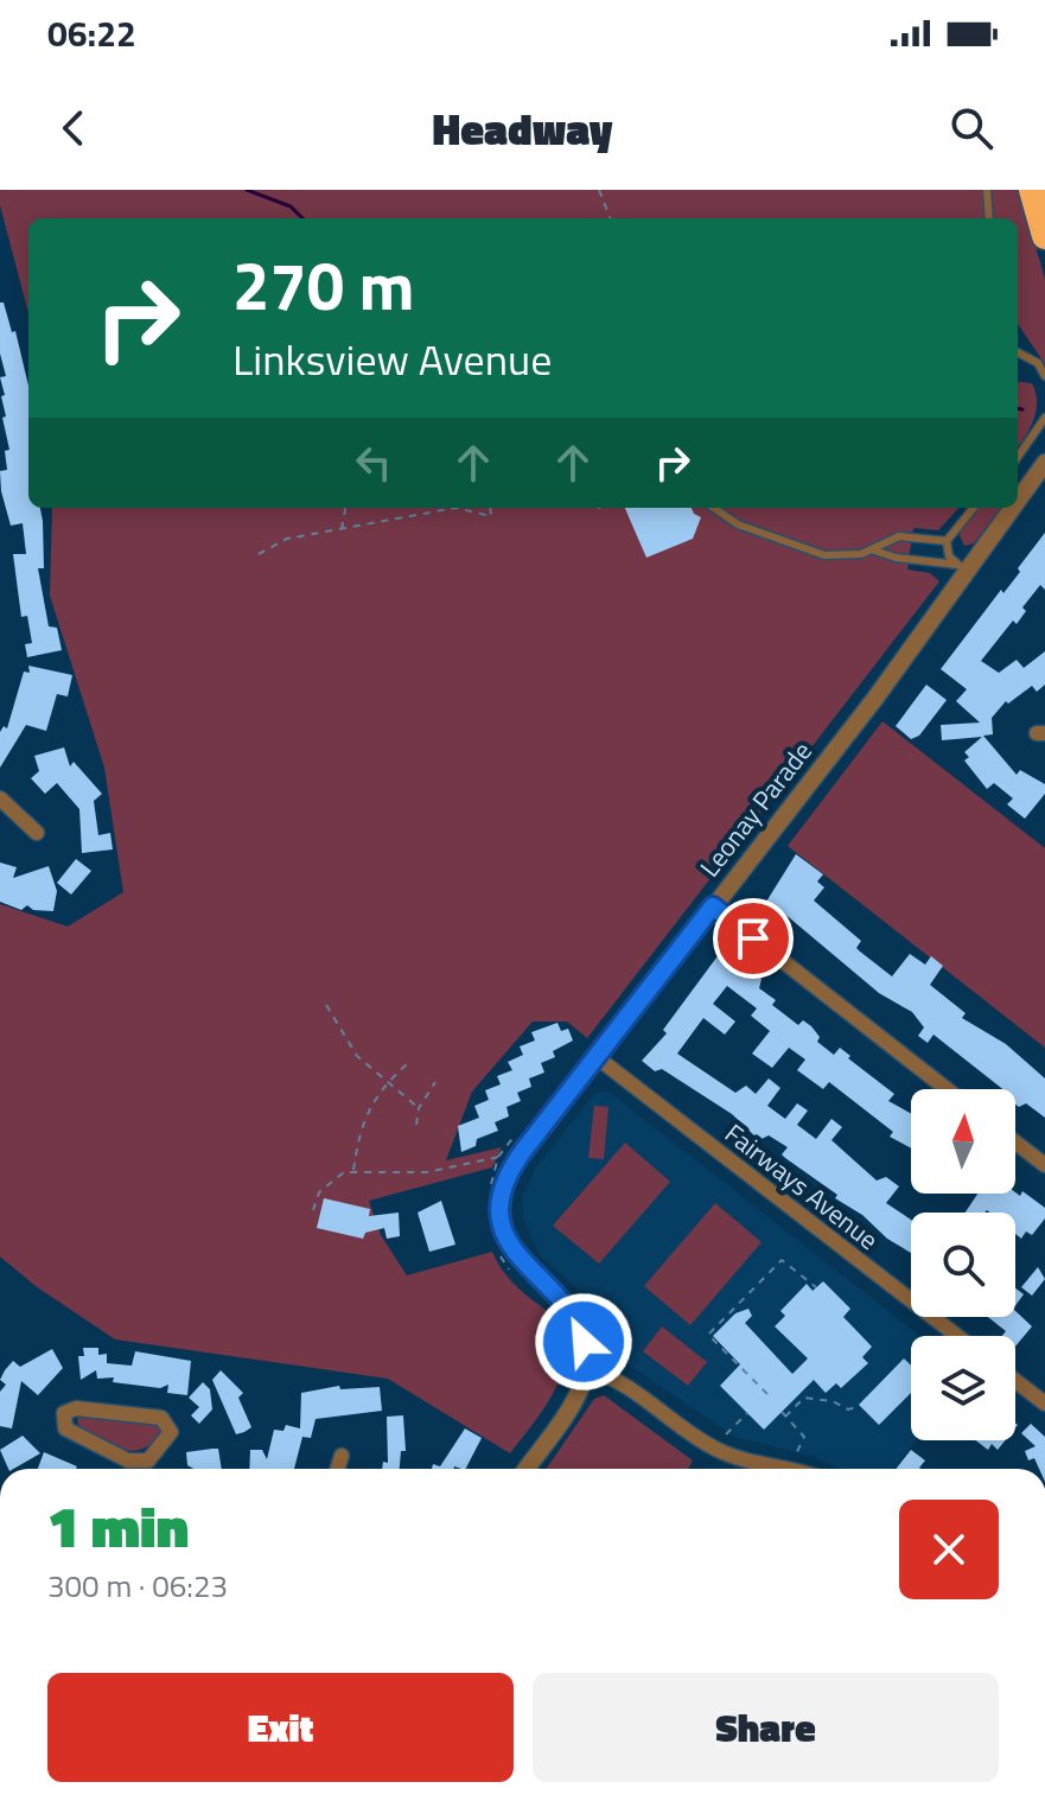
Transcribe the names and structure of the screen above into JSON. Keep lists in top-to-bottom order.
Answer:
{
  "streets": {
    "street": ["Leonay Parade", "Fairways Avenue"]
  },
  "crossings": [
    ["Leonay Parade", "Fairways Avenue"]
  ],
  "north": "top",
  "page": {
    "status": "06:22",
    "header": "Headway",
    "turn": ["270 m", "Linksview Avenue"],
    "heading": ["1 min", "300 m · 06:23"],
    "buttons": ["Exit", "Share"]
  }
}
